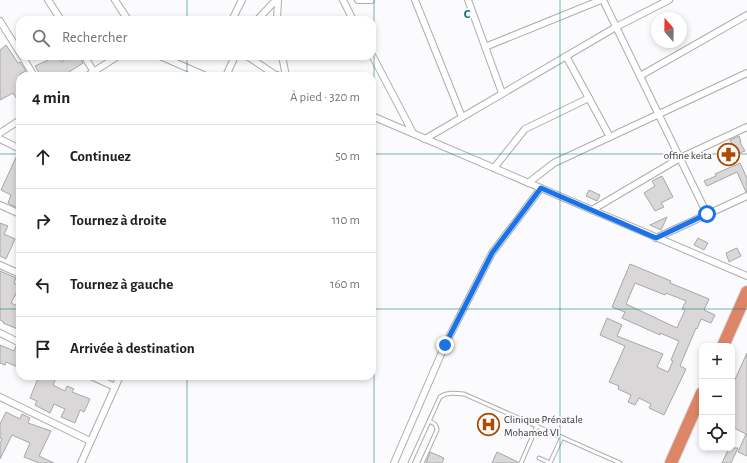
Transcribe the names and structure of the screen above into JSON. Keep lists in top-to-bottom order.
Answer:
{
  "places": {
    "pharmacy": ["offine keita"],
    "hospital": ["Clinique Prénatale Mohamed VI"]
  },
  "north": "top",
  "page": {
    "search": "Rechercher",
    "heading": ["4 min", "À pied · 320 m"],
    "list": [
      ["Continuez", "50 m"],
      ["Tournez à droite", "110 m"],
      ["Tournez à gauche", "160 m"],
      "Arrivée à destination"
    ],
    "map_buttons": ["+", "−"]
  },
  "grid": {
    "columns": ["C"]
  }
}
